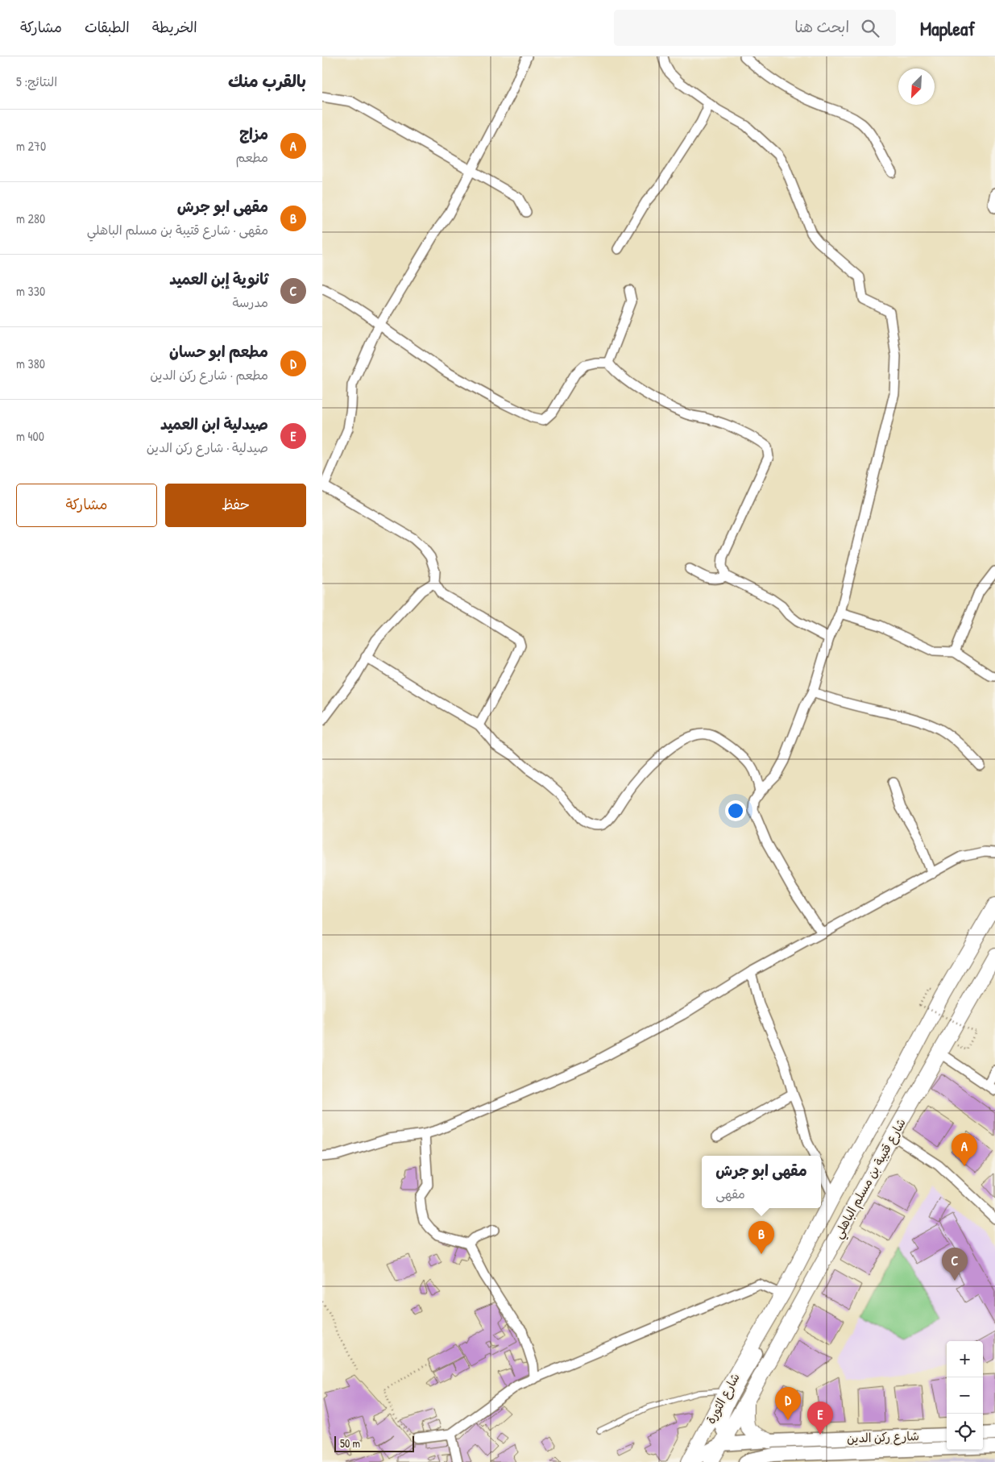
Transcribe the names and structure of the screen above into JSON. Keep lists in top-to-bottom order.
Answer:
{
  "streets": {
    "main road": ["شارع قتيبة بن مسلم الباهلي", "شارع الثورة", "شارع ركن الدين"]
  },
  "crossings": [
    ["شارع قتيبة بن مسلم الباهلي", "شارع الثورة"],
    ["شارع الثورة", "شارع ركن الدين"]
  ],
  "scale_bar": "50 m",
  "north": "bottom left",
  "page": {
    "header": "Mapleaf",
    "search": "ابحث هنا",
    "nav": ["الخريطة", "الطبقات", "مشاركة"],
    "heading": ["بالقرب منك", "النتائج: 5"],
    "list": [
      {
        "mark": "A",
        "name": "مزاج",
        "note": "مطعم",
        "value": "270 m"
      },
      {
        "mark": "B",
        "name": "مقهى ابو جرش",
        "note": "مقهى · شارع قتيبة بن مسلم الباهلي",
        "value": "280 m"
      },
      {
        "mark": "C",
        "name": "ثانوية إبن العميد",
        "note": "مدرسة",
        "value": "330 m"
      },
      {
        "mark": "D",
        "name": "مطعم ابو حسان",
        "note": "مطعم · شارع ركن الدين",
        "value": "380 m"
      },
      {
        "mark": "E",
        "name": "صيدلية ابن العميد",
        "note": "صيدلية · شارع ركن الدين",
        "value": "400 m"
      }
    ],
    "buttons": ["حفظ", "مشاركة"],
    "pins": [
      "A",
      "B",
      "C",
      "D",
      "E"
    ],
    "popup": ["مقهى ابو جرش", "مقهى"],
    "map_buttons": ["+", "−"],
    "scale": "50 m"
  }
}
